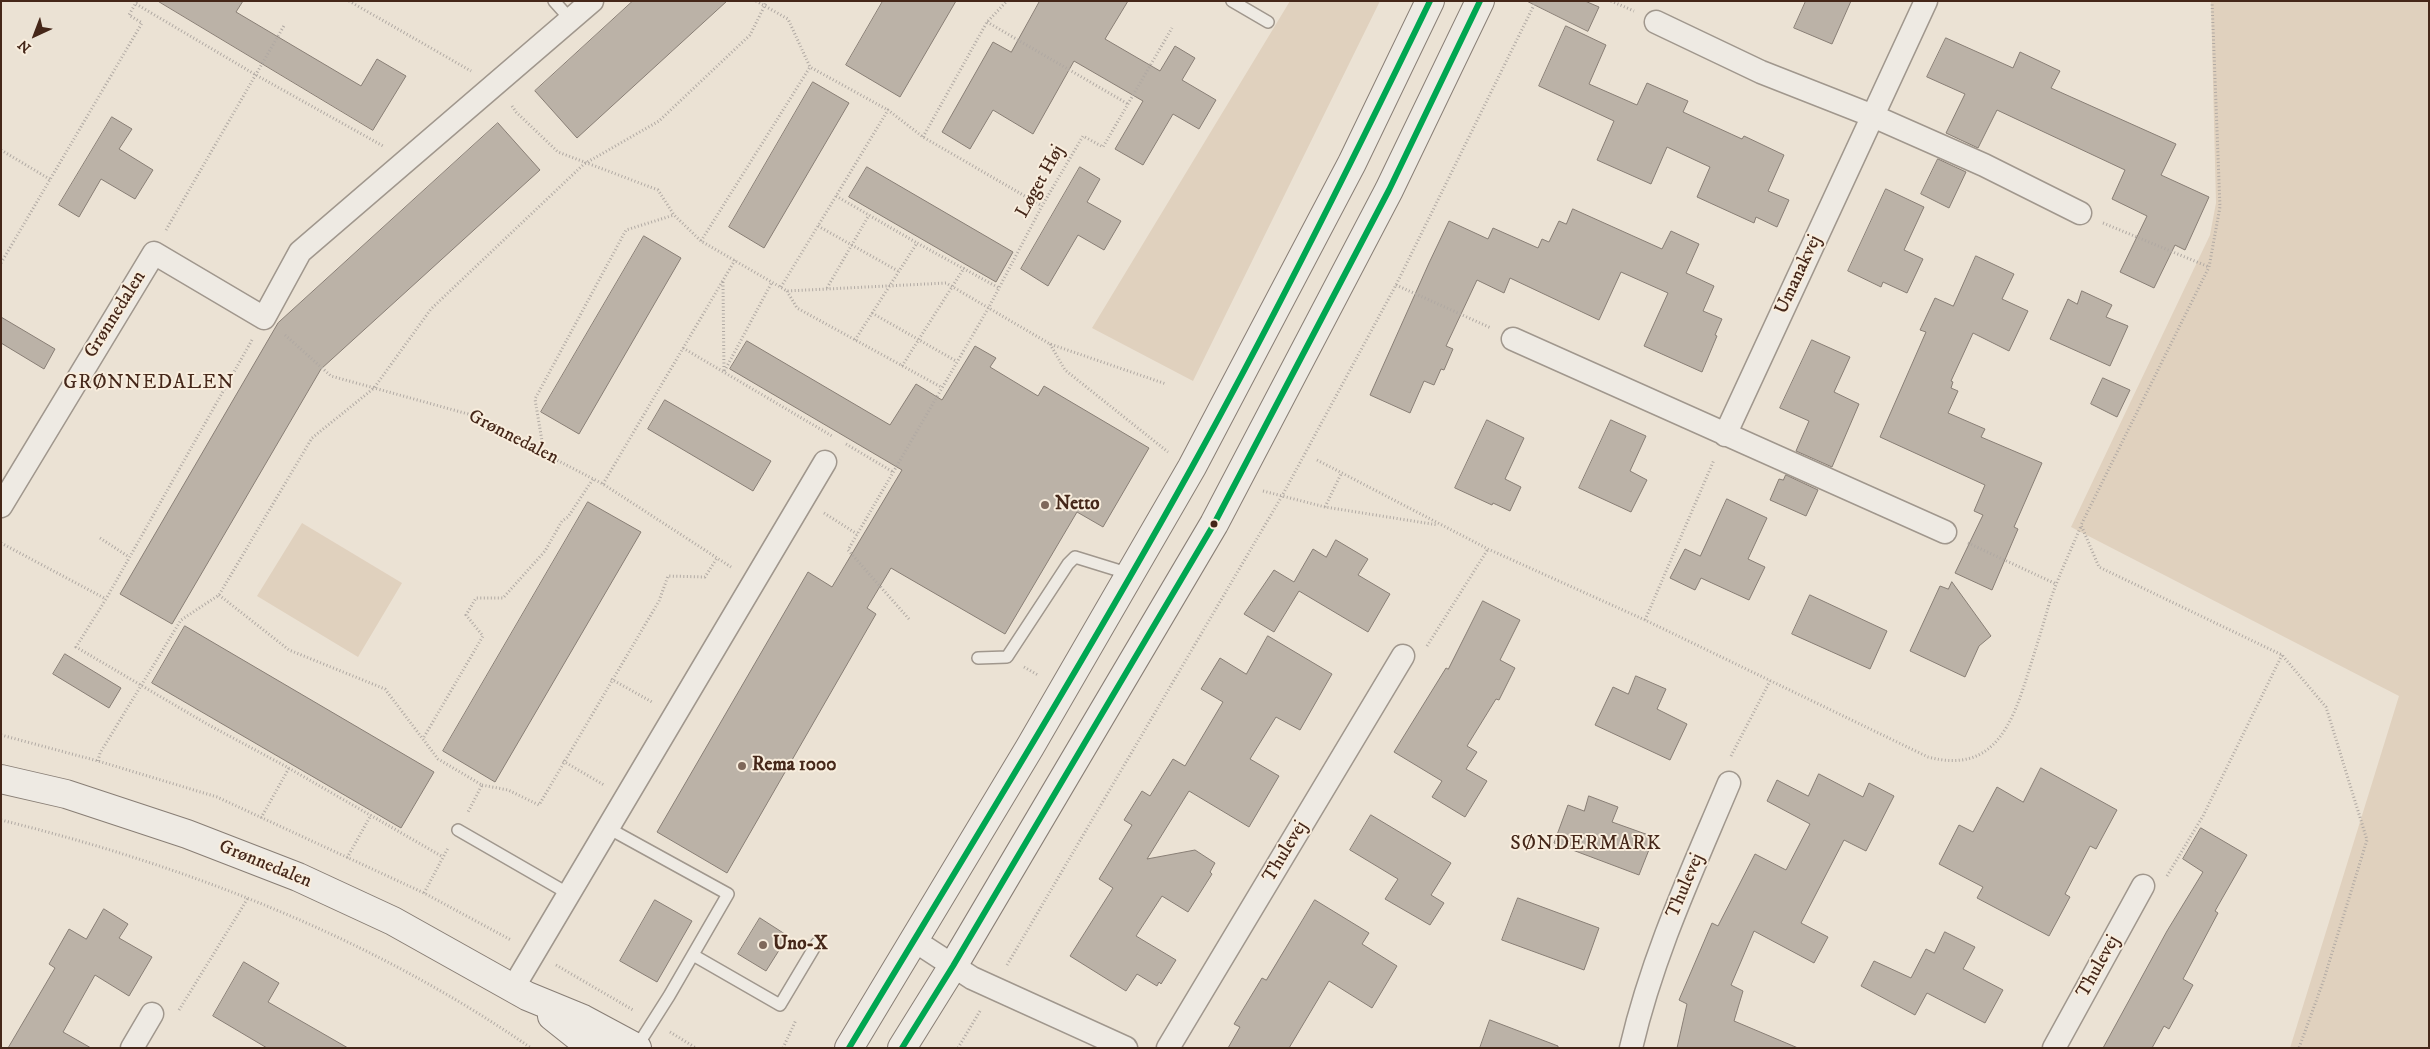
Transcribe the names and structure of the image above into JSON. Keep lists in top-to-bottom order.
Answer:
{
  "streets": {
    "street": ["Umanakvej", "Grønnedalen", "Thulevej"],
    "path": ["Løget Høj"]
  },
  "districts": ["GRØNNEDALEN", "SØNDERMARK"],
  "places": ["Netto", "Rema 1000", "Uno-X"],
  "north": "bottom left"
}
